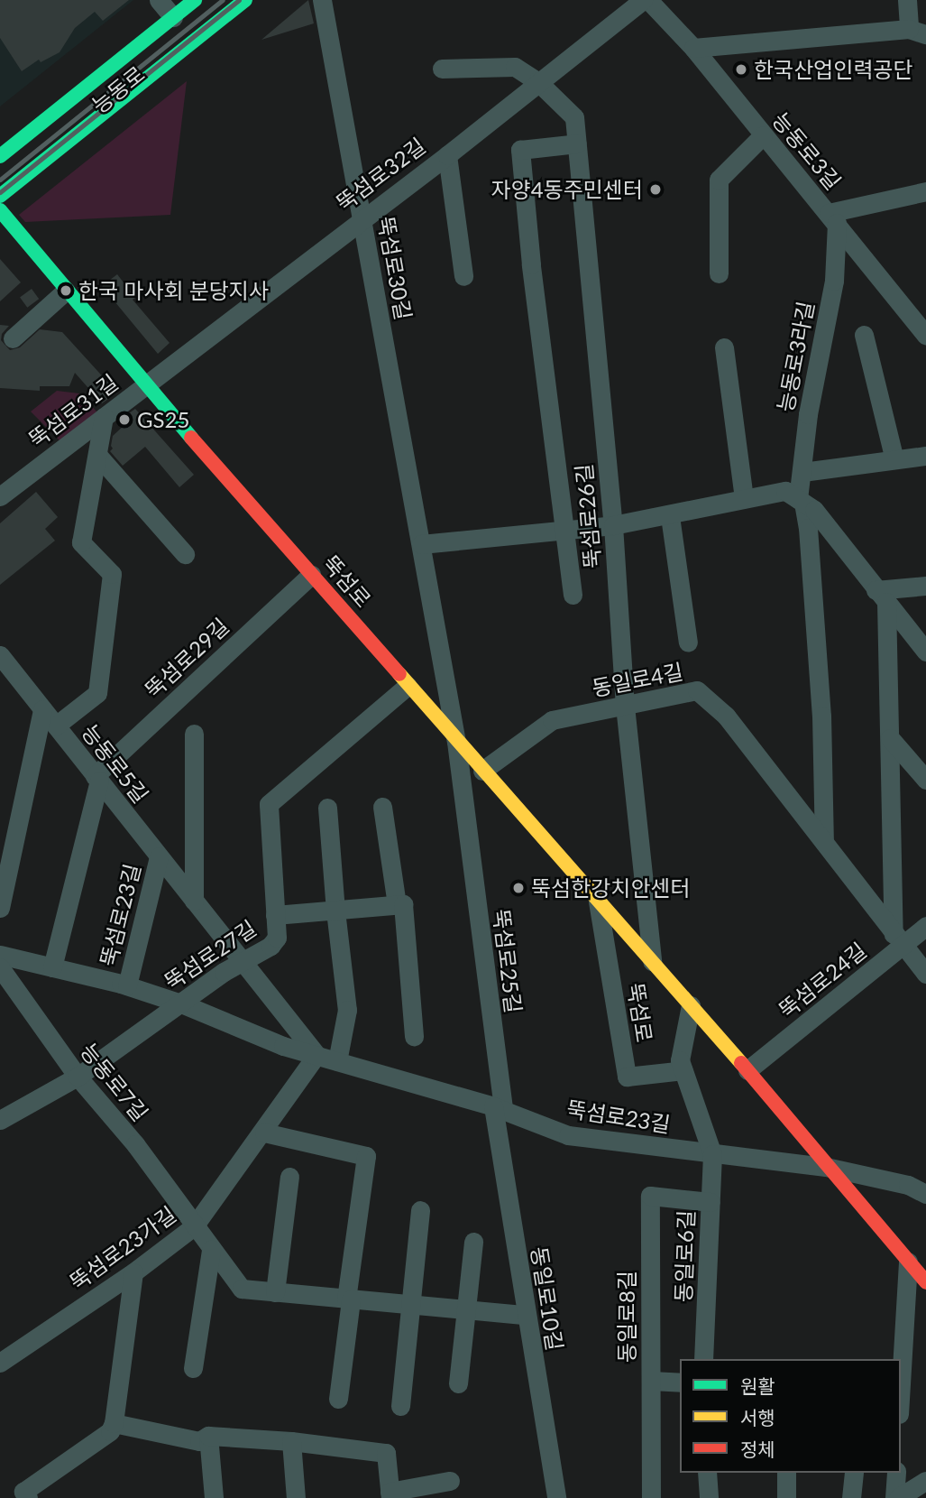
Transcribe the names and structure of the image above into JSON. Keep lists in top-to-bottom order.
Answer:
{
  "streets": {
    "main road": ["능동로", "뚝섬로"],
    "street": [
      "능동로3길",
      "뚝섬로32길",
      "뚝섬로30길",
      "능동로3라길",
      "뚝섬로31길",
      "뚝섬로26길",
      "뚝섬로29길",
      "동일로4길",
      "능동로5길",
      "뚝섬로23길",
      "뚝섬로27길",
      "뚝섬로25길",
      "뚝섬로24길",
      "능동로7길",
      "뚝섬로23가길",
      "동일로6길",
      "동일로10길",
      "동일로8길"
    ]
  },
  "crossings": [
    ["능동로", "뚝섬로"],
    ["능동로3길", "능동로3라길"],
    ["뚝섬로32길", "뚝섬로30길"],
    ["뚝섬로32길", "뚝섬로31길"],
    ["뚝섬로32길", "뚝섬로26길"],
    ["뚝섬로32길", "뚝섬로"],
    ["뚝섬로30길", "뚝섬로"],
    ["뚝섬로30길", "뚝섬로25길"],
    ["뚝섬로31길", "뚝섬로"],
    ["뚝섬로26길", "뚝섬로"],
    ["뚝섬로26길", "동일로4길"],
    ["뚝섬로", "뚝섬로29길"],
    ["뚝섬로", "동일로4길"],
    ["뚝섬로", "뚝섬로23길"],
    ["뚝섬로", "뚝섬로27길"],
    ["뚝섬로", "뚝섬로25길"],
    ["뚝섬로", "뚝섬로24길"],
    ["뚝섬로", "동일로6길"],
    ["뚝섬로29길", "능동로5길"],
    ["동일로4길", "뚝섬로24길"],
    ["능동로5길", "뚝섬로23길"],
    ["능동로5길", "뚝섬로27길"],
    ["능동로5길", "뚝섬로23가길"],
    ["뚝섬로23길", "뚝섬로27길"],
    ["뚝섬로23길", "뚝섬로25길"],
    ["뚝섬로23길", "뚝섬로23가길"],
    ["뚝섬로23길", "동일로6길"],
    ["뚝섬로23길", "동일로10길"],
    ["뚝섬로27길", "능동로7길"],
    ["뚝섬로25길", "동일로10길"],
    ["능동로7길", "뚝섬로23가길"],
    ["능동로7길", "동일로10길"],
    ["동일로6길", "동일로8길"]
  ],
  "places": [
    "한국산업인력공단",
    "자양4동주민센터",
    "한국 마사회 분당지사",
    "GS25",
    "뚝섬한강치안센터"
  ],
  "legend": ["원활", "서행", "정체"]
}
